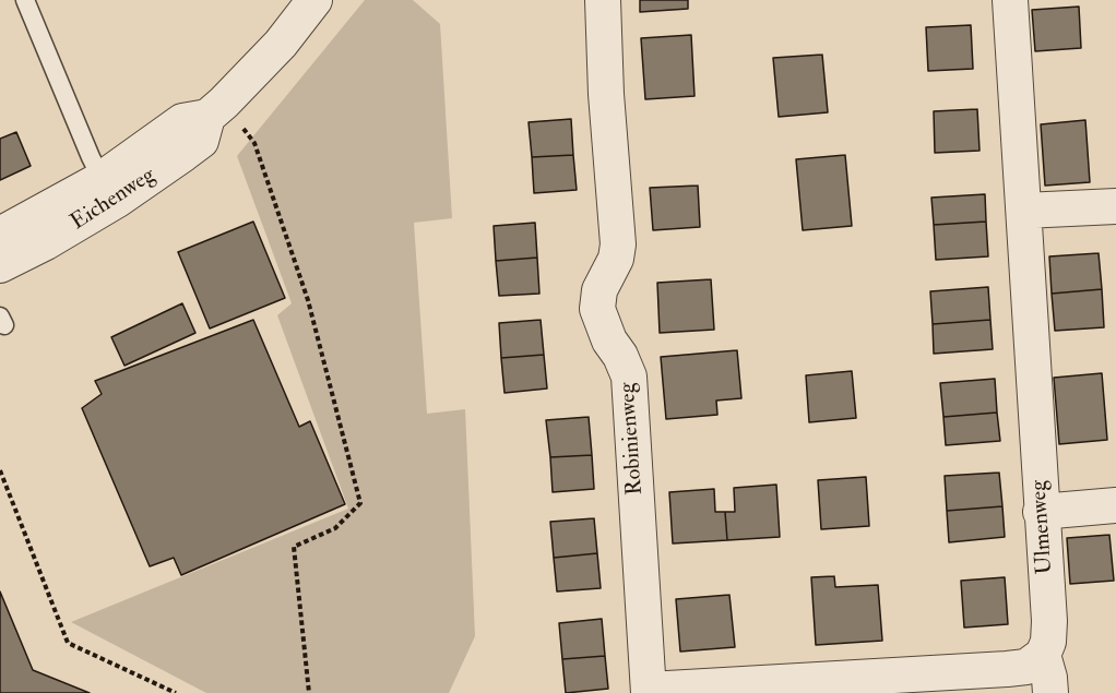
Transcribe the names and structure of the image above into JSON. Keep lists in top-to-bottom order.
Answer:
{
  "streets": {
    "street": ["Eichenweg", "Robinienweg", "Ulmenweg"]
  }
}
